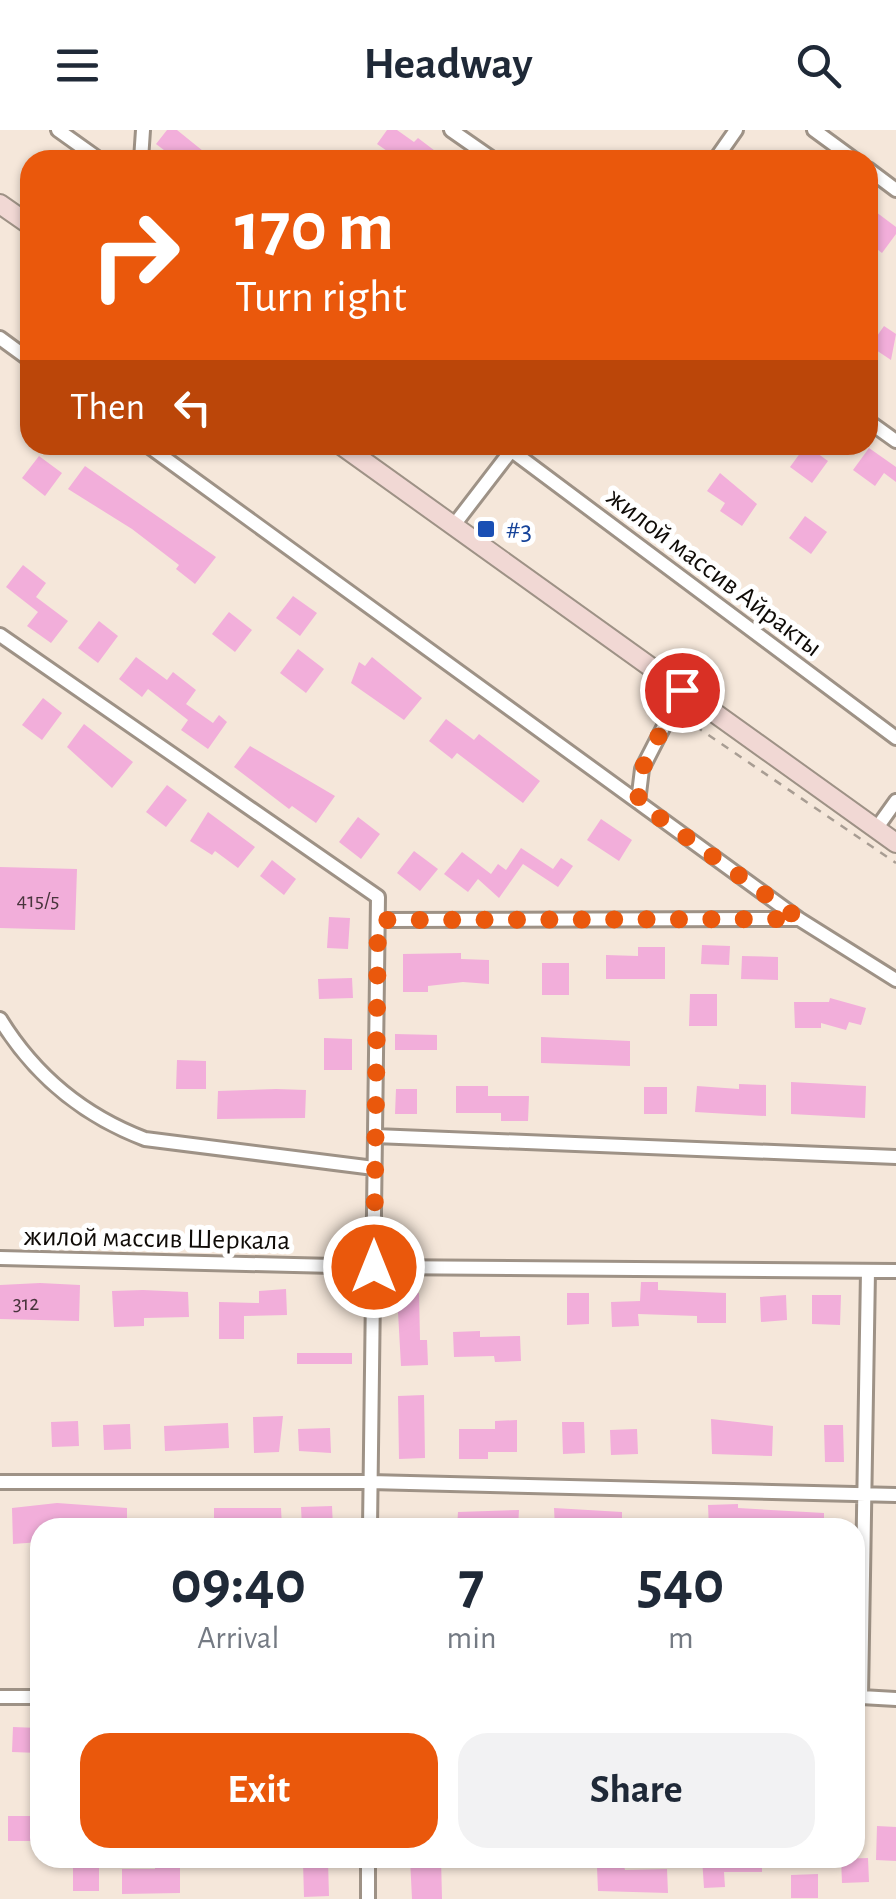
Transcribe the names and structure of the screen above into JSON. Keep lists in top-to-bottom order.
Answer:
{
  "streets": {
    "street": ["жилой массив Айракты", "жилой массив Шеркала"]
  },
  "places": {
    "transit": ["#3"]
  },
  "house_numbers": ["415/5", "312"],
  "page": {
    "header": "Headway",
    "turn": ["170 m", "Turn right"],
    "then": "Then",
    "eta": [
      "09:40",
      "Arrival",
      "7",
      "min",
      "540",
      "m"
    ],
    "buttons": ["Exit", "Share"]
  }
}
